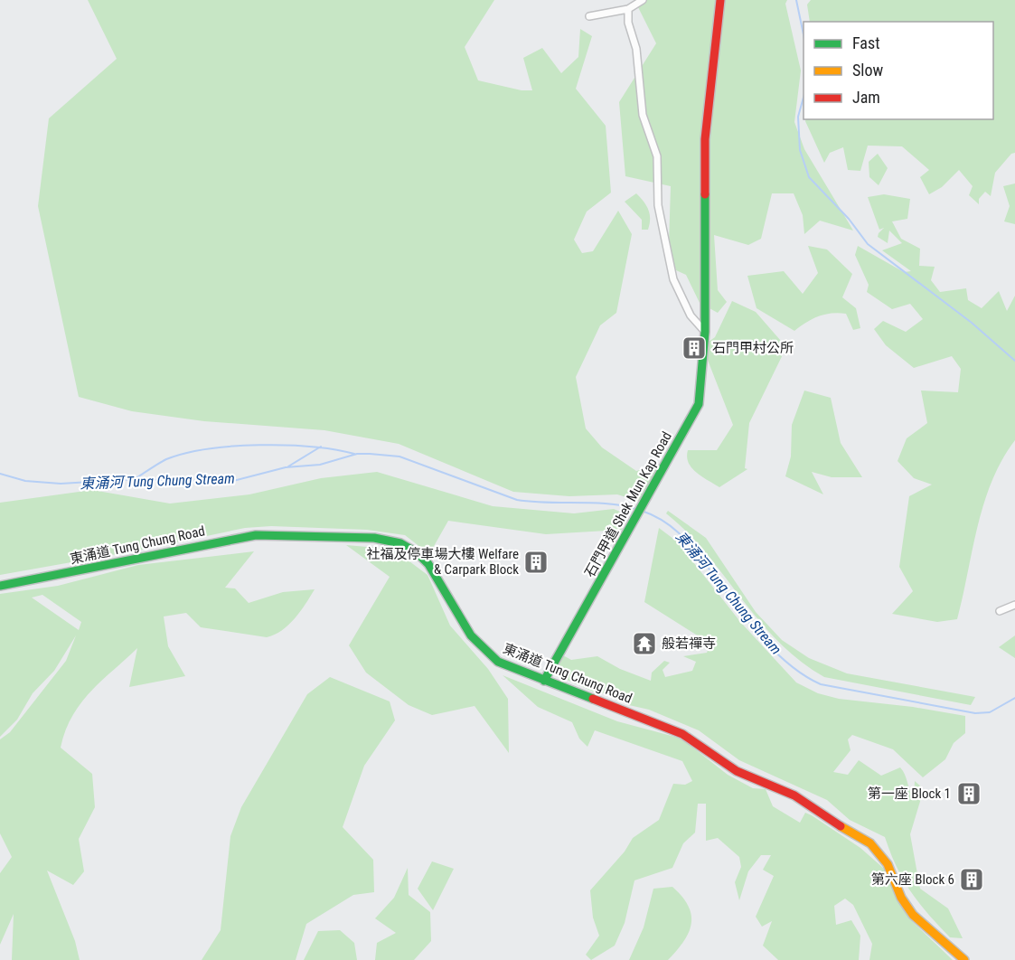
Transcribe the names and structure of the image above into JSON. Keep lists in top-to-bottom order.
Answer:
{
  "streets": {
    "main road": ["石門甲道 Shek Mun Kap Road", "東涌道 Tung Chung Road"]
  },
  "crossings": [
    ["石門甲道 Shek Mun Kap Road", "東涌道 Tung Chung Road"]
  ],
  "water": ["東涌河 Tung Chung Stream"],
  "places": {
    "building": [
      "石門甲村公所",
      "社福及停車場大樓 Welfare & Carpark Block",
      "第一座 Block 1",
      "第六座 Block 6"
    ],
    "temple": ["般若禪寺"]
  },
  "legend": ["Fast", "Slow", "Jam"]
}
